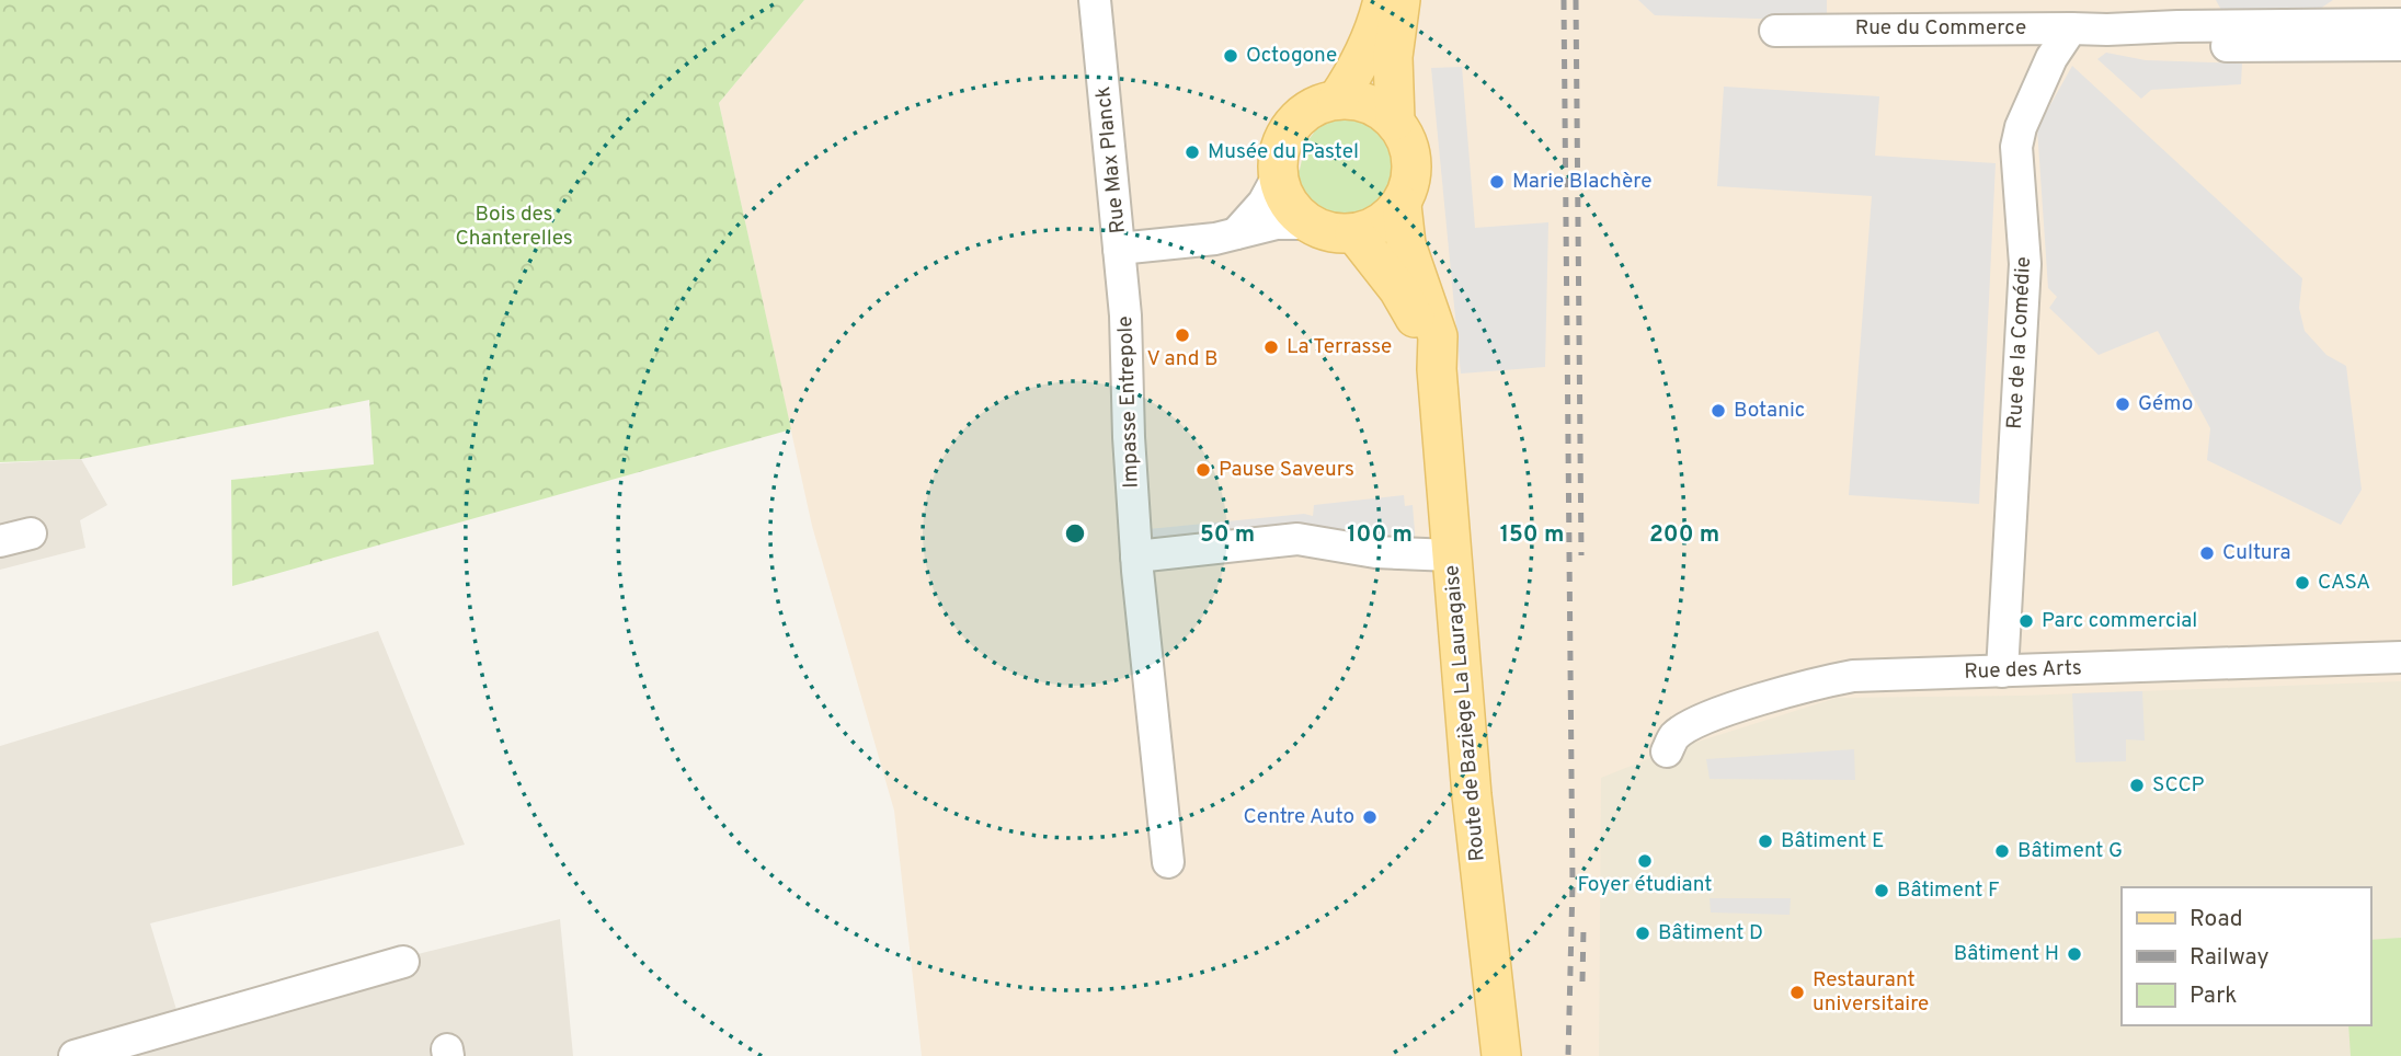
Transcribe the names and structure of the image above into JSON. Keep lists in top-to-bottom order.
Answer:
{
  "streets": {
    "main road": ["Route de Baziège La Lauragaise"],
    "street": [
      "Rue du Commerce",
      "Rue Max Planck",
      "Rue de la Comédie",
      "Impasse Entrepole",
      "Rue des Arts"
    ]
  },
  "crossings": [
    ["Rue du Commerce", "Rue de la Comédie"],
    ["Rue Max Planck", "Impasse Entrepole"],
    ["Rue Max Planck", "Route de Baziège La Lauragaise"],
    ["Rue de la Comédie", "Rue des Arts"]
  ],
  "parks": ["Bois des Chanterelles"],
  "places": [
    "Octogone",
    "Musée du Pastel",
    "Marie Blachère",
    "V and B",
    "La Terrasse",
    "Gémo",
    "Botanic",
    "Pause Saveurs",
    "Cultura",
    "CASA",
    "Parc commercial",
    "SCCP",
    "Centre Auto",
    "Bâtiment E",
    "Bâtiment G",
    "Foyer étudiant",
    "Bâtiment F",
    "Bâtiment D",
    "Bâtiment H",
    "Restaurant universitaire"
  ],
  "legend": ["Road", "Railway", "Park"],
  "rings": [
    "50 m",
    "100 m",
    "150 m",
    "200 m"
  ]
}
